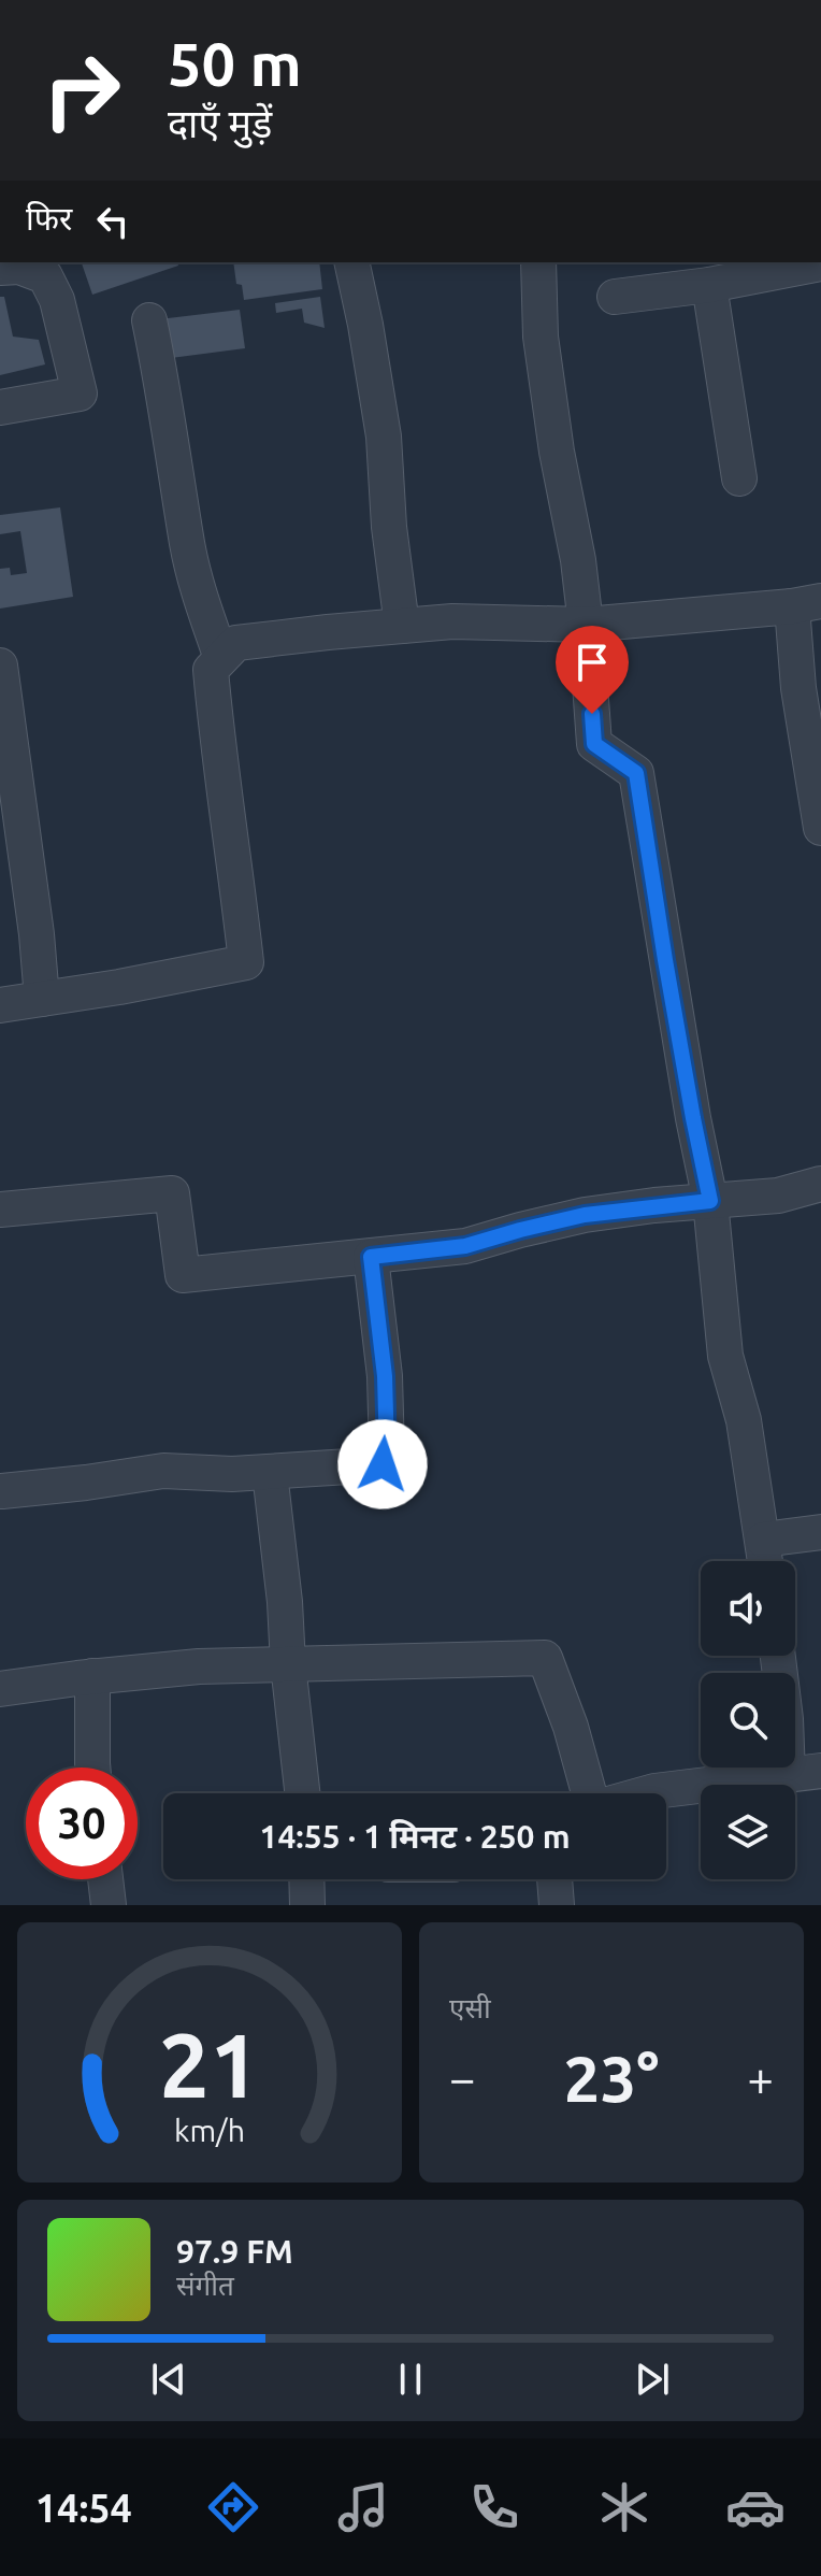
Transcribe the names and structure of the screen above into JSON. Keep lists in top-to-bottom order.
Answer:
{
  "page": {
    "turn": ["50 m", "दाएँ मुड़ें"],
    "then": "फिर",
    "limit": "30",
    "trip": "14:55 · 1 मिनट · 250 m",
    "tile": "एसी",
    "heat": ["−", "23°", "+"],
    "song": ["97.9 FM", "संगीत"],
    "tabs": "14:54",
    "gauge": ["21", "km/h"]
  }
}
